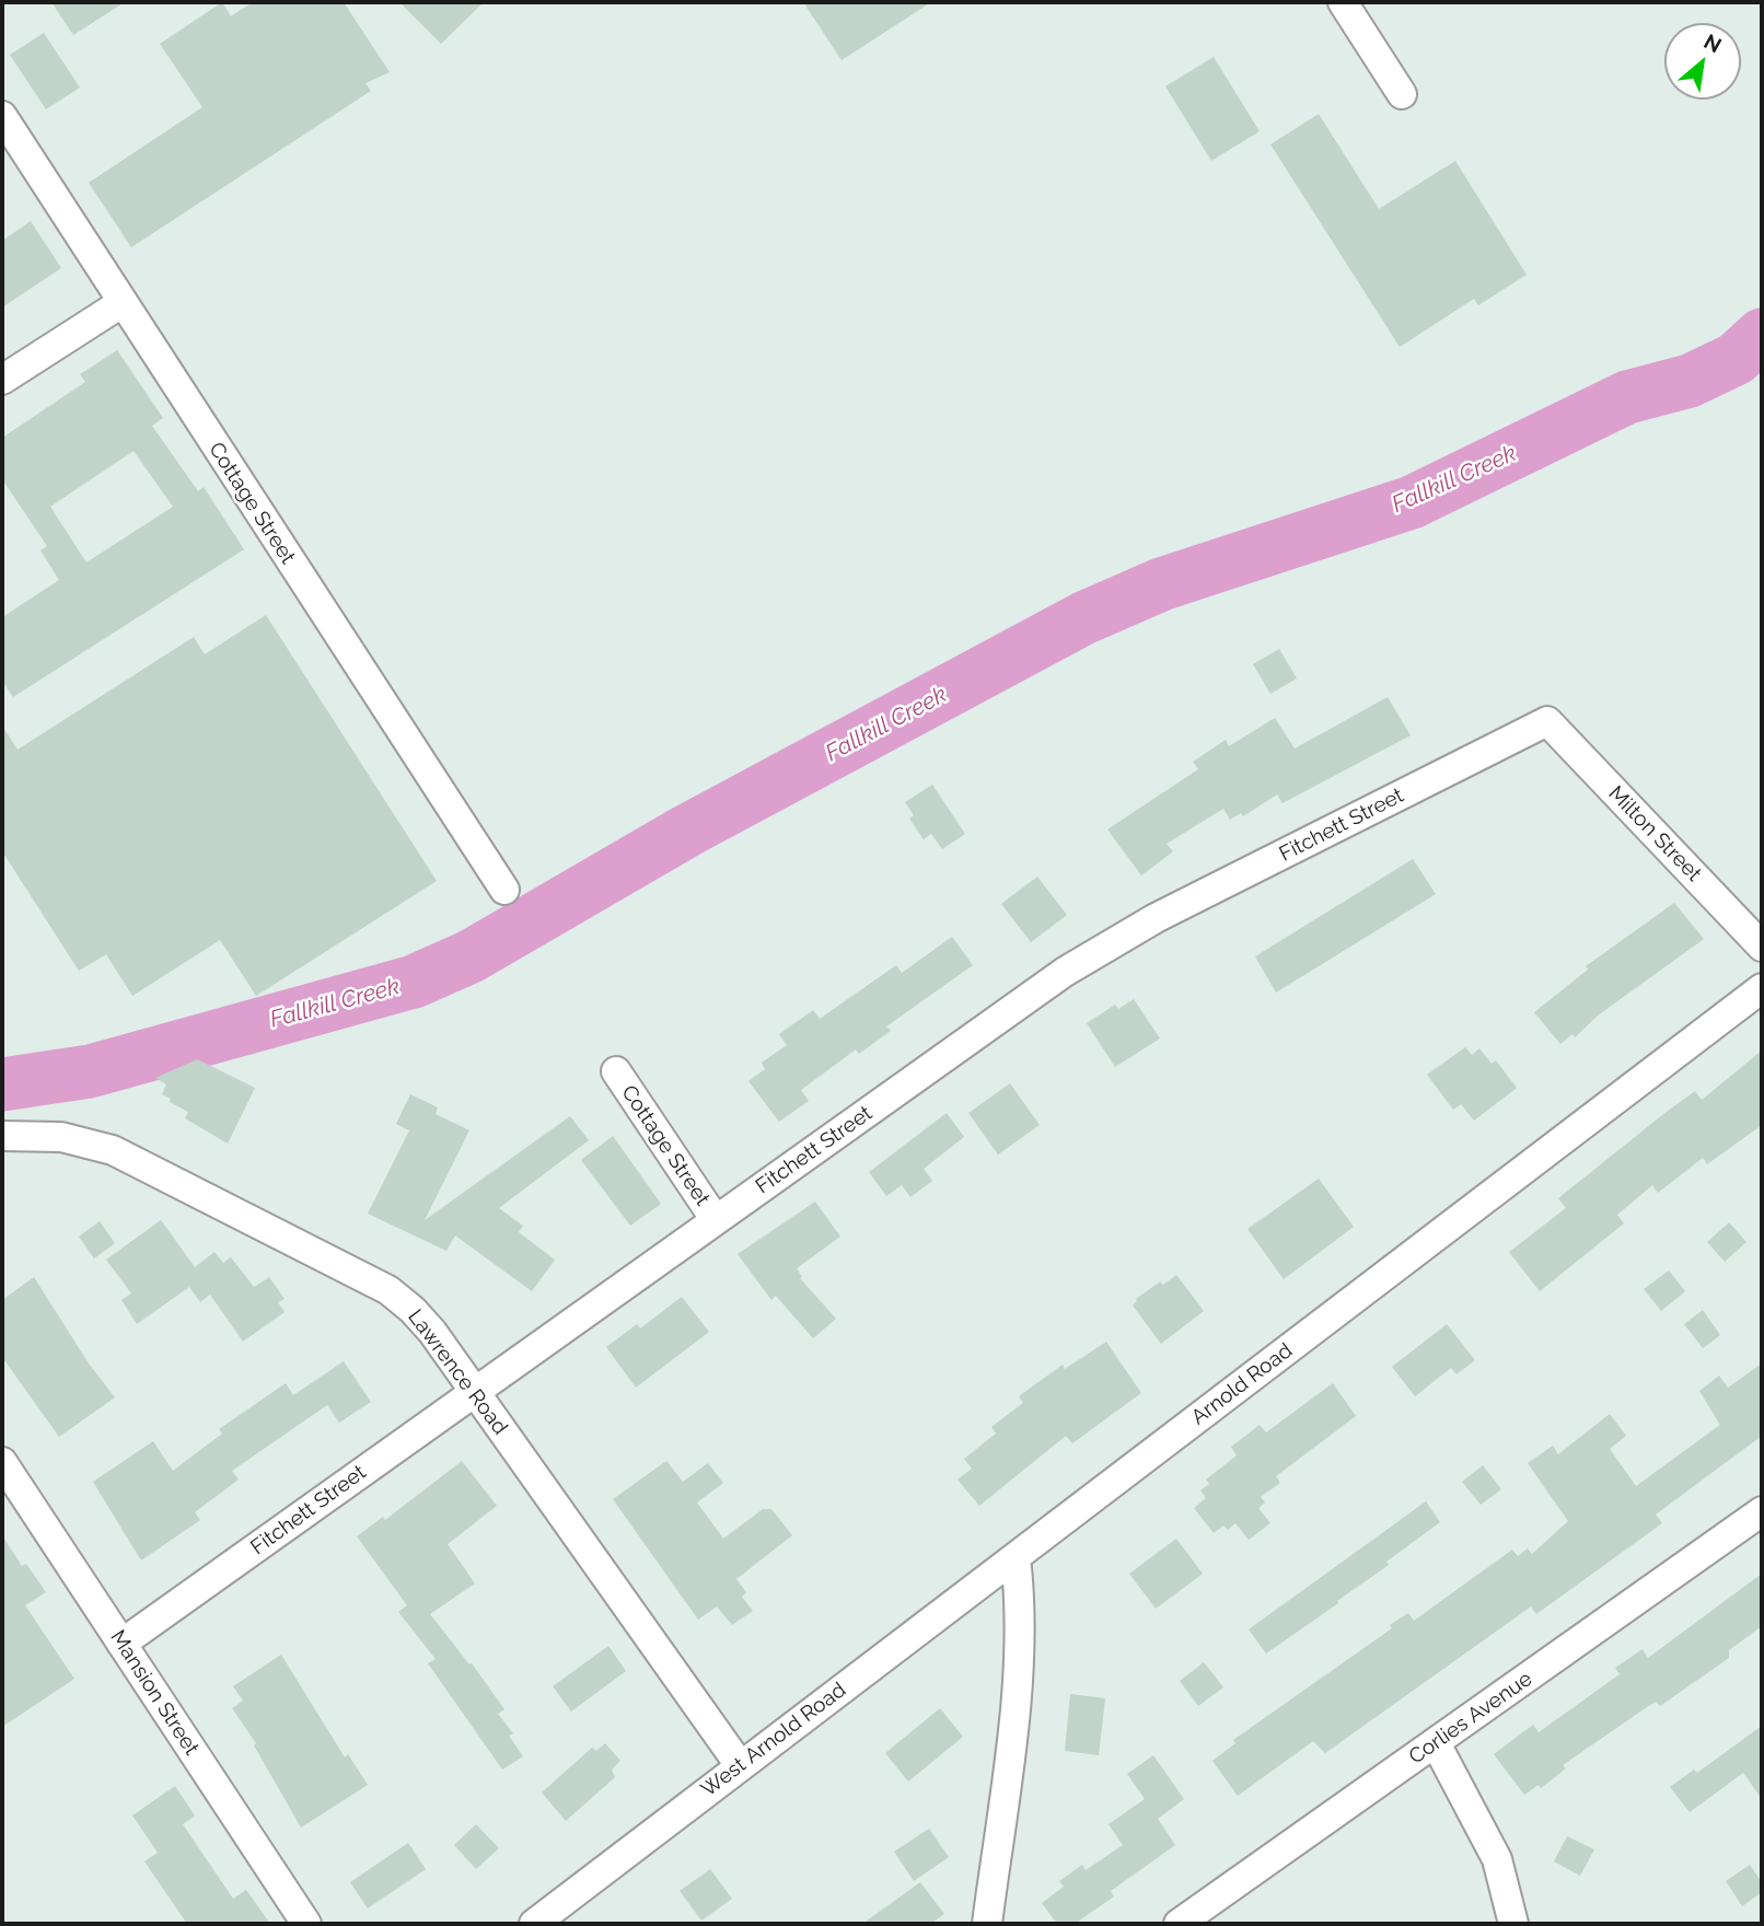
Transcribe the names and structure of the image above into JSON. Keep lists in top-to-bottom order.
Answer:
{
  "streets": {
    "street": [
      "Cottage Street",
      "Fitchett Street",
      "Milton Street",
      "Lawrence Road",
      "Arnold Road",
      "Mansion Street",
      "Corlies Avenue",
      "West Arnold Road"
    ]
  },
  "crossings": [
    ["Cottage Street", "Fitchett Street"],
    ["Fitchett Street", "Milton Street"],
    ["Fitchett Street", "Lawrence Road"],
    ["Fitchett Street", "Mansion Street"],
    ["Lawrence Road", "West Arnold Road"],
    ["Arnold Road", "West Arnold Road"]
  ],
  "water": ["Fallkill Creek"],
  "north": "top right"
}
